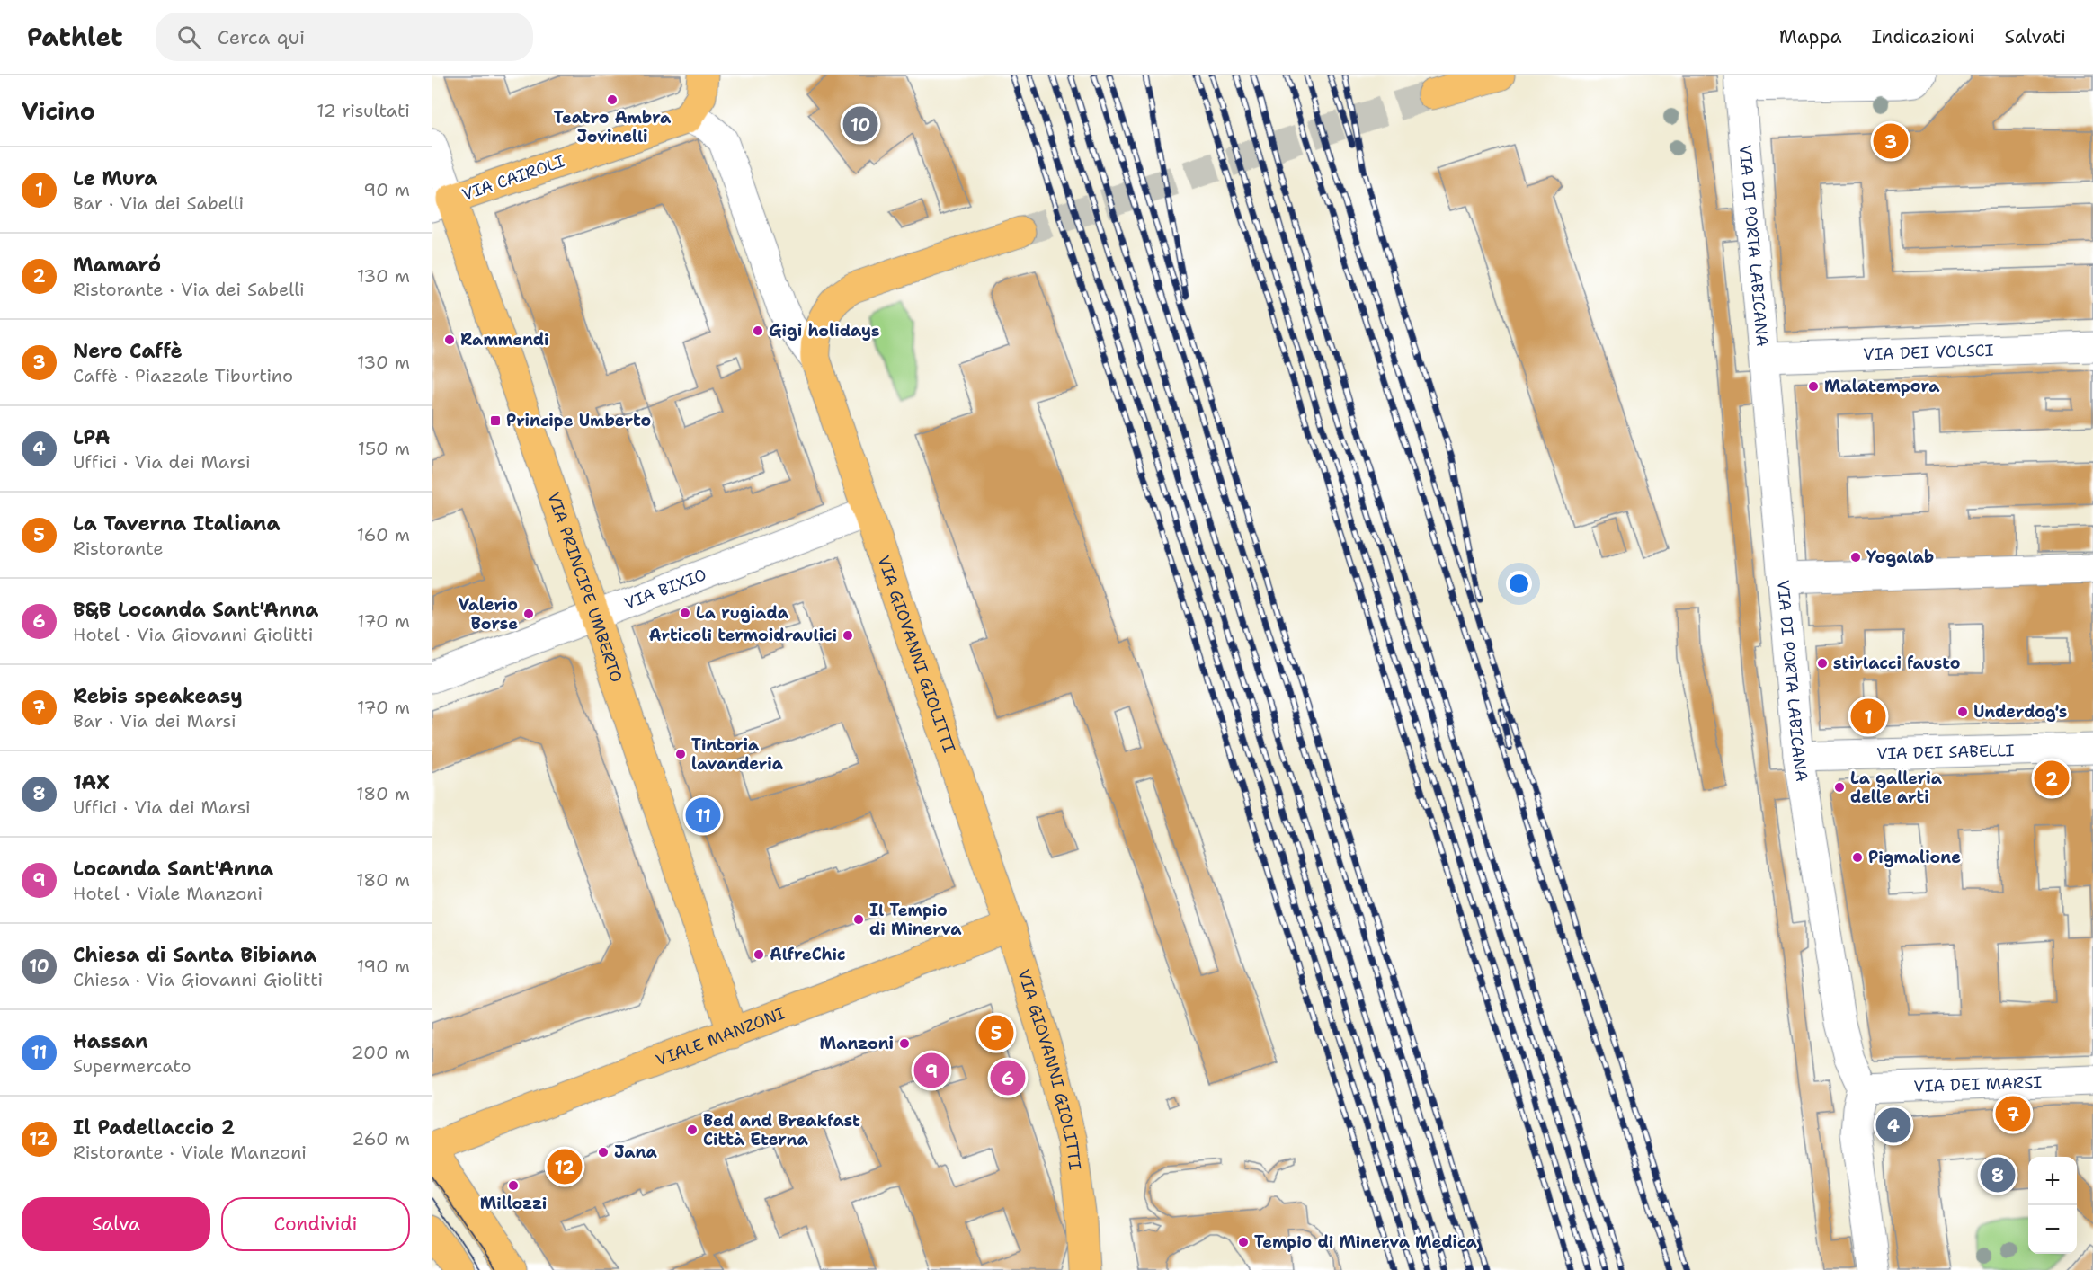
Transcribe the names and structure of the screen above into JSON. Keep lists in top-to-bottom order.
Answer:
{
  "streets": {
    "main road": [
      "VIA CAIROLI",
      "VIA PRINCIPE UMBERTO",
      "VIA GIOVANNI GIOLITTI",
      "VIALE MANZONI"
    ],
    "street": [
      "VIA DI PORTA LABICANA",
      "VIA DEI VOLSCI",
      "VIA BIXIO",
      "VIA DEI SABELLI",
      "VIA DEI MARSI"
    ]
  },
  "crossings": [
    ["VIA CAIROLI", "VIA PRINCIPE UMBERTO"],
    ["VIA CAIROLI", "VIA GIOVANNI GIOLITTI"],
    ["VIA DI PORTA LABICANA", "VIA DEI VOLSCI"],
    ["VIA DI PORTA LABICANA", "VIA DEI SABELLI"],
    ["VIA DI PORTA LABICANA", "VIA DEI MARSI"],
    ["VIA PRINCIPE UMBERTO", "VIA BIXIO"],
    ["VIA PRINCIPE UMBERTO", "VIALE MANZONI"],
    ["VIA BIXIO", "VIA GIOVANNI GIOLITTI"],
    ["VIA GIOVANNI GIOLITTI", "VIALE MANZONI"]
  ],
  "places": {
    "other": [
      "Teatro Ambra Jovinelli",
      "Gigi holidays",
      "Rammendi",
      "Malatempora",
      "Yogalab",
      "La rugiada",
      "Valerio Borse",
      "Articoli termoidraulici",
      "stirlacci fausto",
      "Underdog's",
      "Tintoria lavanderia",
      "La galleria delle arti",
      "Pigmalione",
      "Il Tempio di Minerva",
      "AlfreChic",
      "Manzoni",
      "Bed and Breakfast Città Eterna",
      "Jana",
      "Millozzi",
      "Tempio di Minerva Medica"
    ],
    "transit": ["Principe Umberto"]
  },
  "page": {
    "header": "Pathlet",
    "search": "Cerca qui",
    "nav": ["Mappa", "Indicazioni", "Salvati"],
    "heading": ["Vicino", "12 risultati"],
    "pins": [
      "10",
      "3",
      "1",
      "2",
      "11",
      "5",
      "9",
      "6",
      "7",
      "4",
      "12",
      "8"
    ],
    "list": [
      {
        "mark": "1",
        "name": "Le Mura",
        "note": "Bar · Via dei Sabelli",
        "value": "90 m"
      },
      {
        "mark": "2",
        "name": "Mamaró",
        "note": "Ristorante · Via dei Sabelli",
        "value": "130 m"
      },
      {
        "mark": "3",
        "name": "Nero Caffè",
        "note": "Caffè · Piazzale Tiburtino",
        "value": "130 m"
      },
      {
        "mark": "4",
        "name": "LPA",
        "note": "Uffici · Via dei Marsi",
        "value": "150 m"
      },
      {
        "mark": "5",
        "name": "La Taverna Italiana",
        "note": "Ristorante",
        "value": "160 m"
      },
      {
        "mark": "6",
        "name": "B&B Locanda Sant'Anna",
        "note": "Hotel · Via Giovanni Giolitti",
        "value": "170 m"
      },
      {
        "mark": "7",
        "name": "Rebis speakeasy",
        "note": "Bar · Via dei Marsi",
        "value": "170 m"
      },
      {
        "mark": "8",
        "name": "1AX",
        "note": "Uffici · Via dei Marsi",
        "value": "180 m"
      },
      {
        "mark": "9",
        "name": "Locanda Sant'Anna",
        "note": "Hotel · Viale Manzoni",
        "value": "180 m"
      },
      {
        "mark": "10",
        "name": "Chiesa di Santa Bibiana",
        "note": "Chiesa · Via Giovanni Giolitti",
        "value": "190 m"
      },
      {
        "mark": "11",
        "name": "Hassan",
        "note": "Supermercato",
        "value": "200 m"
      },
      {
        "mark": "12",
        "name": "Il Padellaccio 2",
        "note": "Ristorante · Viale Manzoni",
        "value": "260 m"
      }
    ],
    "map_buttons": ["+", "−"],
    "buttons": ["Salva", "Condividi"]
  }
}
